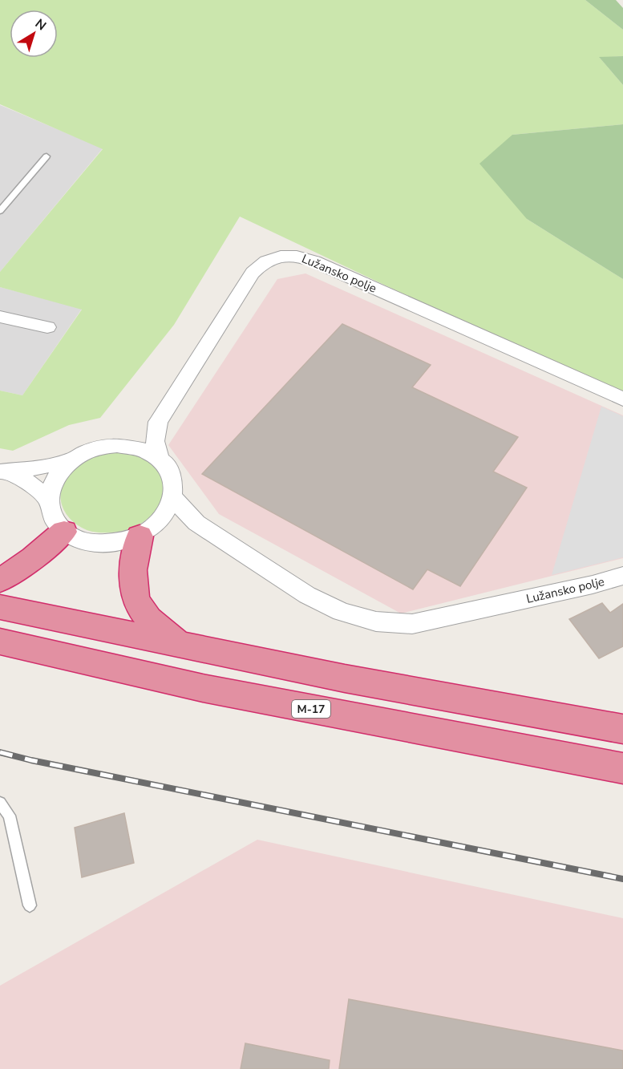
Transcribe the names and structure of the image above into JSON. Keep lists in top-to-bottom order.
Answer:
{
  "streets": {
    "highway": ["M-17"],
    "street": ["Lužansko polje"]
  },
  "north": "top right"
}
